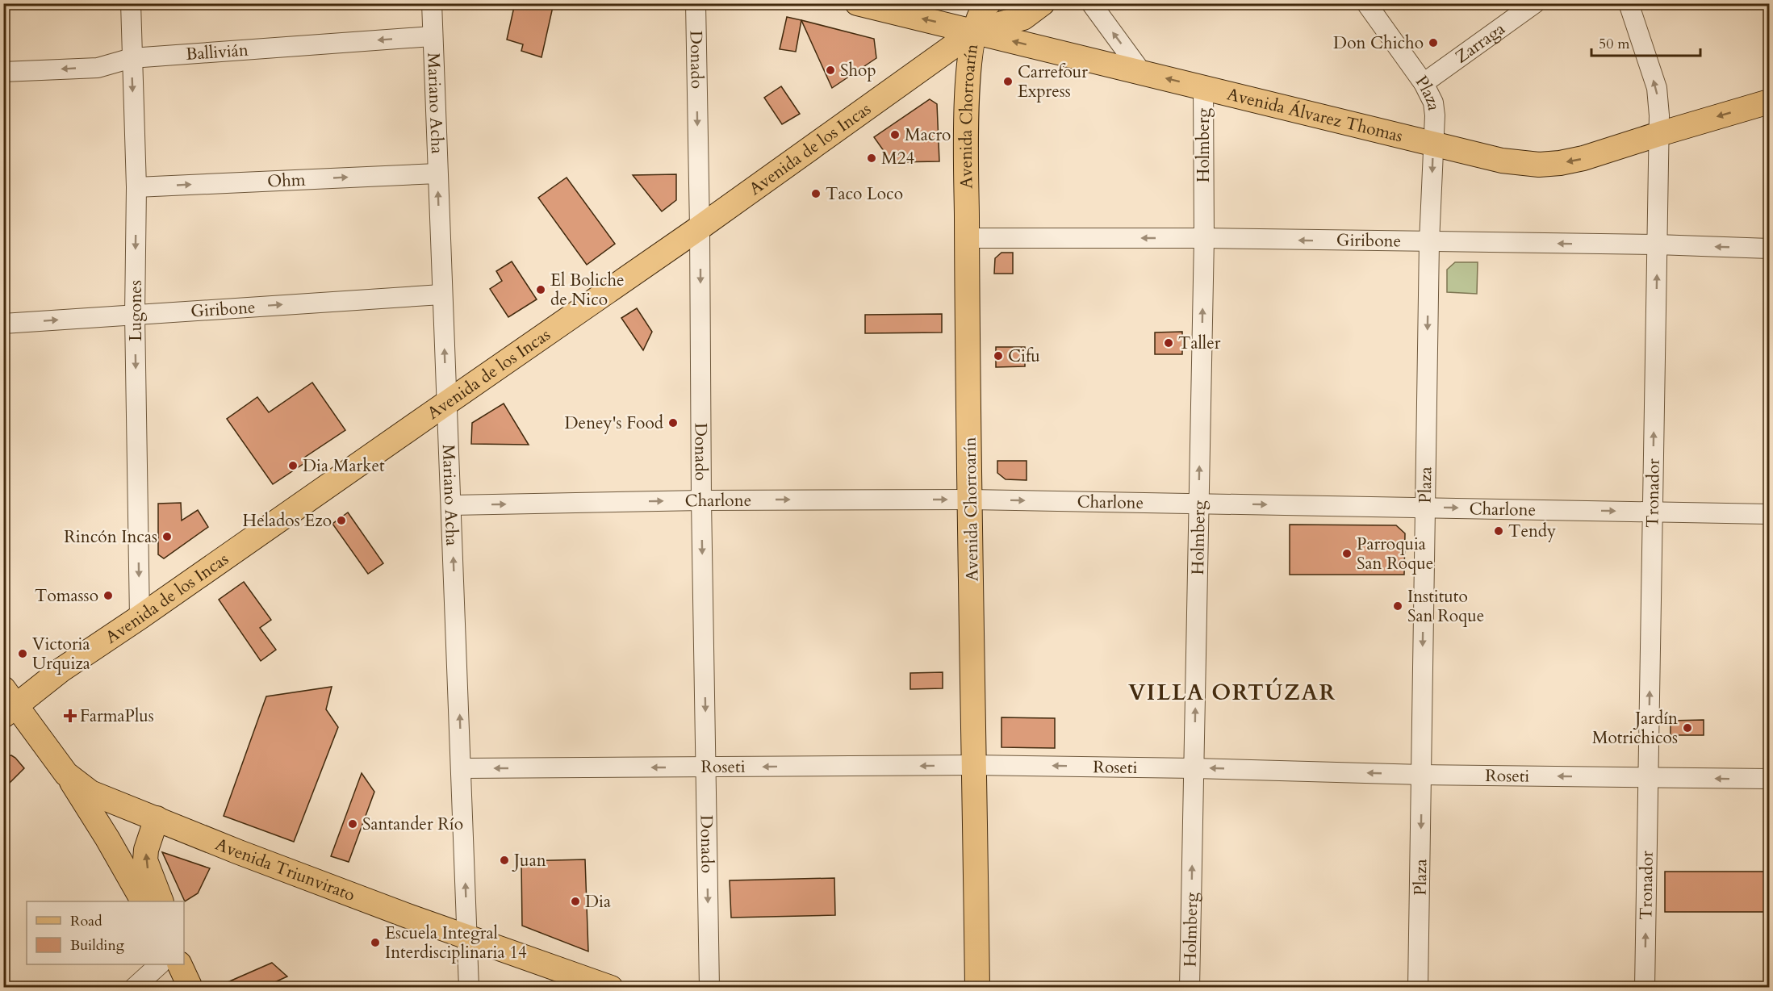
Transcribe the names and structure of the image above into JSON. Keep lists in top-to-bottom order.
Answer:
{
  "streets": {
    "main road": [
      "Avenida Álvarez Thomas",
      "Avenida Chorroarín",
      "Avenida de los Incas",
      "Avenida Triunvirato"
    ],
    "street": [
      "Zarraga",
      "Ballivián",
      "Donado",
      "Plaza",
      "Mariano Acha",
      "Holmberg",
      "Ohm",
      "Giribone",
      "Lugones",
      "Tronador",
      "Charlone",
      "Roseti"
    ]
  },
  "crossings": [
    ["Zarraga", "Plaza"],
    ["Ballivián", "Mariano Acha"],
    ["Ballivián", "Lugones"],
    ["Donado", "Avenida de los Incas"],
    ["Donado", "Charlone"],
    ["Donado", "Roseti"],
    ["Plaza", "Avenida Álvarez Thomas"],
    ["Plaza", "Giribone"],
    ["Plaza", "Charlone"],
    ["Plaza", "Roseti"],
    ["Mariano Acha", "Avenida de los Incas"],
    ["Mariano Acha", "Ohm"],
    ["Mariano Acha", "Giribone"],
    ["Mariano Acha", "Charlone"],
    ["Mariano Acha", "Roseti"],
    ["Mariano Acha", "Avenida Triunvirato"],
    ["Avenida Álvarez Thomas", "Avenida Chorroarín"],
    ["Avenida Álvarez Thomas", "Holmberg"],
    ["Avenida Álvarez Thomas", "Avenida de los Incas"],
    ["Avenida Álvarez Thomas", "Tronador"],
    ["Avenida Chorroarín", "Avenida de los Incas"],
    ["Avenida Chorroarín", "Giribone"],
    ["Avenida Chorroarín", "Charlone"],
    ["Avenida Chorroarín", "Roseti"],
    ["Holmberg", "Giribone"],
    ["Holmberg", "Charlone"],
    ["Holmberg", "Roseti"],
    ["Avenida de los Incas", "Lugones"],
    ["Avenida de los Incas", "Avenida Triunvirato"],
    ["Ohm", "Lugones"],
    ["Giribone", "Lugones"],
    ["Giribone", "Tronador"],
    ["Tronador", "Charlone"],
    ["Tronador", "Roseti"]
  ],
  "one_way": [
    "Ballivián",
    "Donado",
    "Plaza",
    "Mariano Acha",
    "Avenida Álvarez Thomas",
    "Holmberg",
    "Ohm",
    "Lugones",
    "Tronador",
    "Charlone",
    "Roseti"
  ],
  "districts": ["VILLA ORTÚZAR"],
  "places": {
    "other": [
      "Don Chicho",
      "Shop",
      "Carrefour Express",
      "Macro",
      "M24",
      "Taco Loco",
      "El Boliche de Nico",
      "Taller",
      "Cifu",
      "Deney's Food",
      "Dia Market",
      "Helados Ezo",
      "Tendy",
      "Rincón Incas",
      "Parroquia San Roque",
      "Tomasso",
      "Instituto San Roque",
      "Victoria Urquiza",
      "Jardín Motrichicos",
      "Santander Río",
      "Juan",
      "Dia",
      "Escuela Integral Interdisciplinaria 14"
    ],
    "health": ["FarmaPlus"]
  },
  "legend": ["Road", "Building"],
  "scale_bar": "50 m"
}
